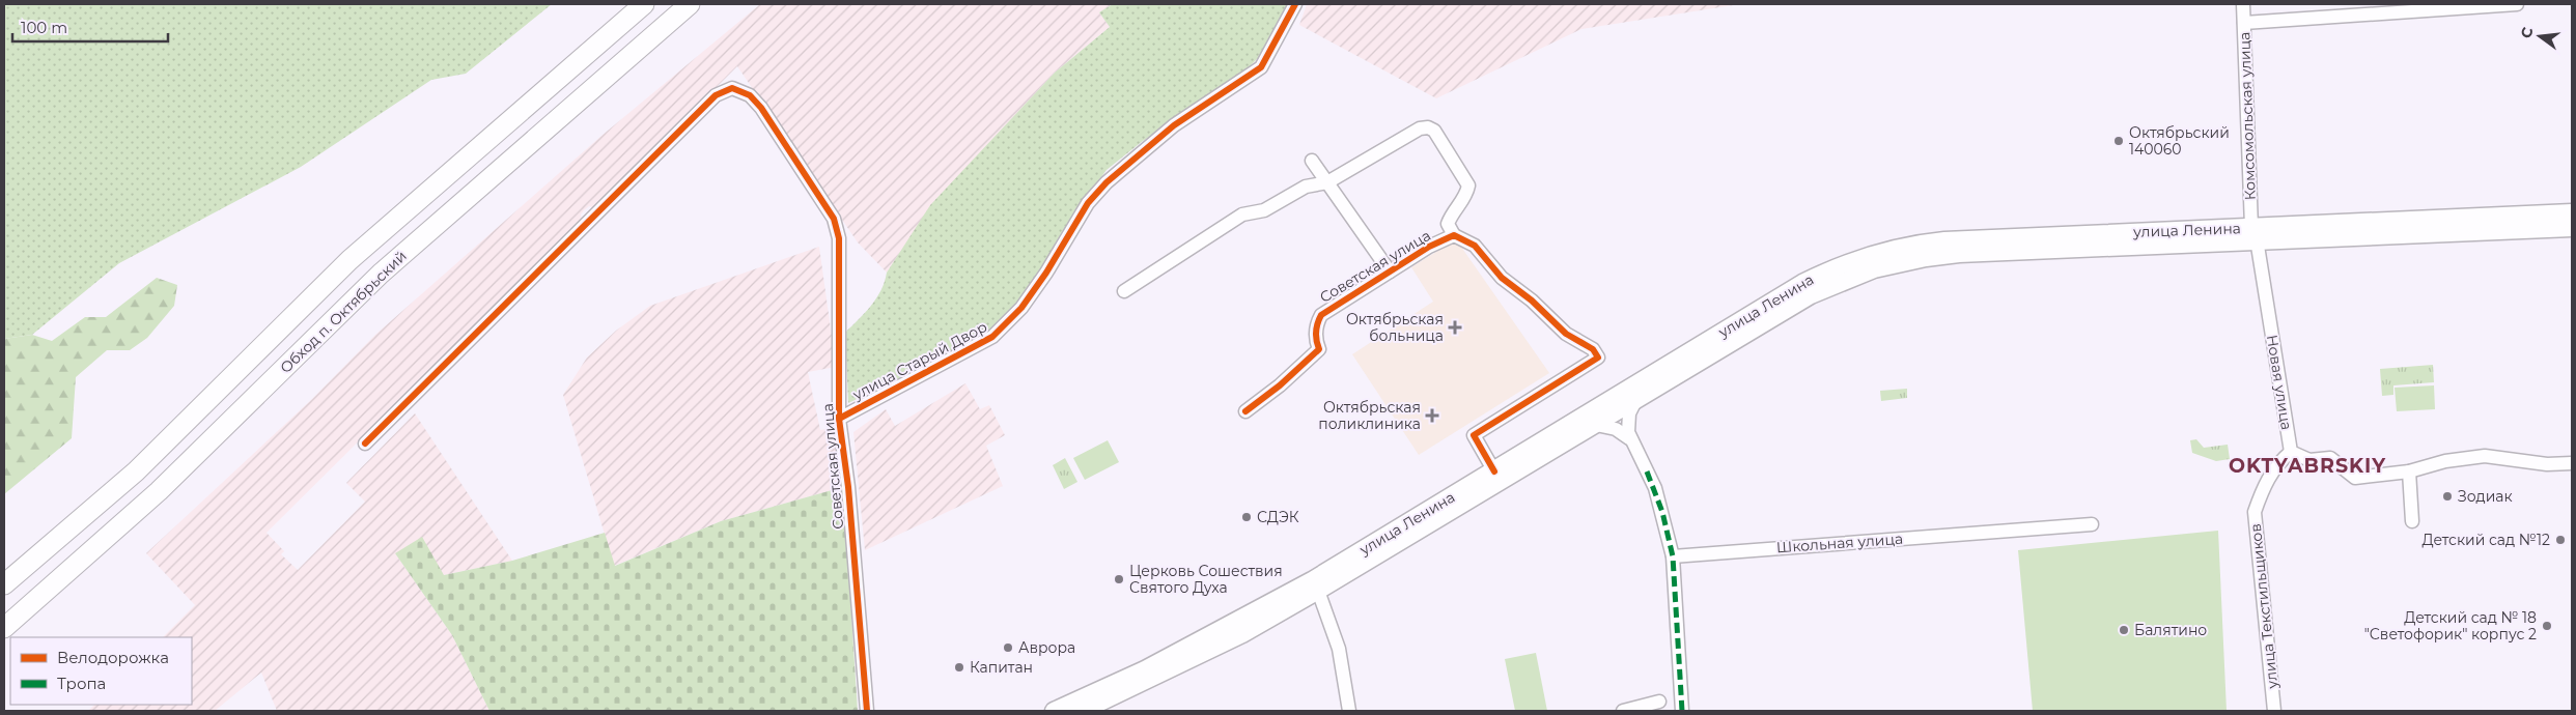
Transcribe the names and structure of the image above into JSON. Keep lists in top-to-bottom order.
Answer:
{
  "streets": {
    "highway": ["Обход п. Октябрьский"],
    "main road": ["улица Ленина"],
    "street": [
      "Комсомольская улица",
      "Советская улица",
      "улица Старый Двор",
      "Новая улица",
      "Школьная улица",
      "улица Текстильщиков"
    ]
  },
  "crossings": [
    ["Комсомольская улица", "улица Ленина"],
    ["Комсомольская улица", "Новая улица"],
    ["улица Ленина", "Советская улица"],
    ["улица Ленина", "Новая улица"],
    ["Советская улица", "улица Старый Двор"],
    ["Новая улица", "улица Текстильщиков"]
  ],
  "districts": ["OKTYABRSKIY"],
  "places": {
    "other": [
      "Октябрьский 140060",
      "Зодиак",
      "СДЭК",
      "Детский сад №12",
      "Церковь Сошествия Святого Духа",
      "Детский сад № 18 \"Светофорик\" корпус 2",
      "Балятино",
      "Аврора",
      "Капитан"
    ],
    "health": ["Октябрьская больница", "Октябрьская поликлиника"]
  },
  "legend": ["Велодорожка", "Тропа"],
  "scale_bar": "100 m",
  "north": "left"
}
